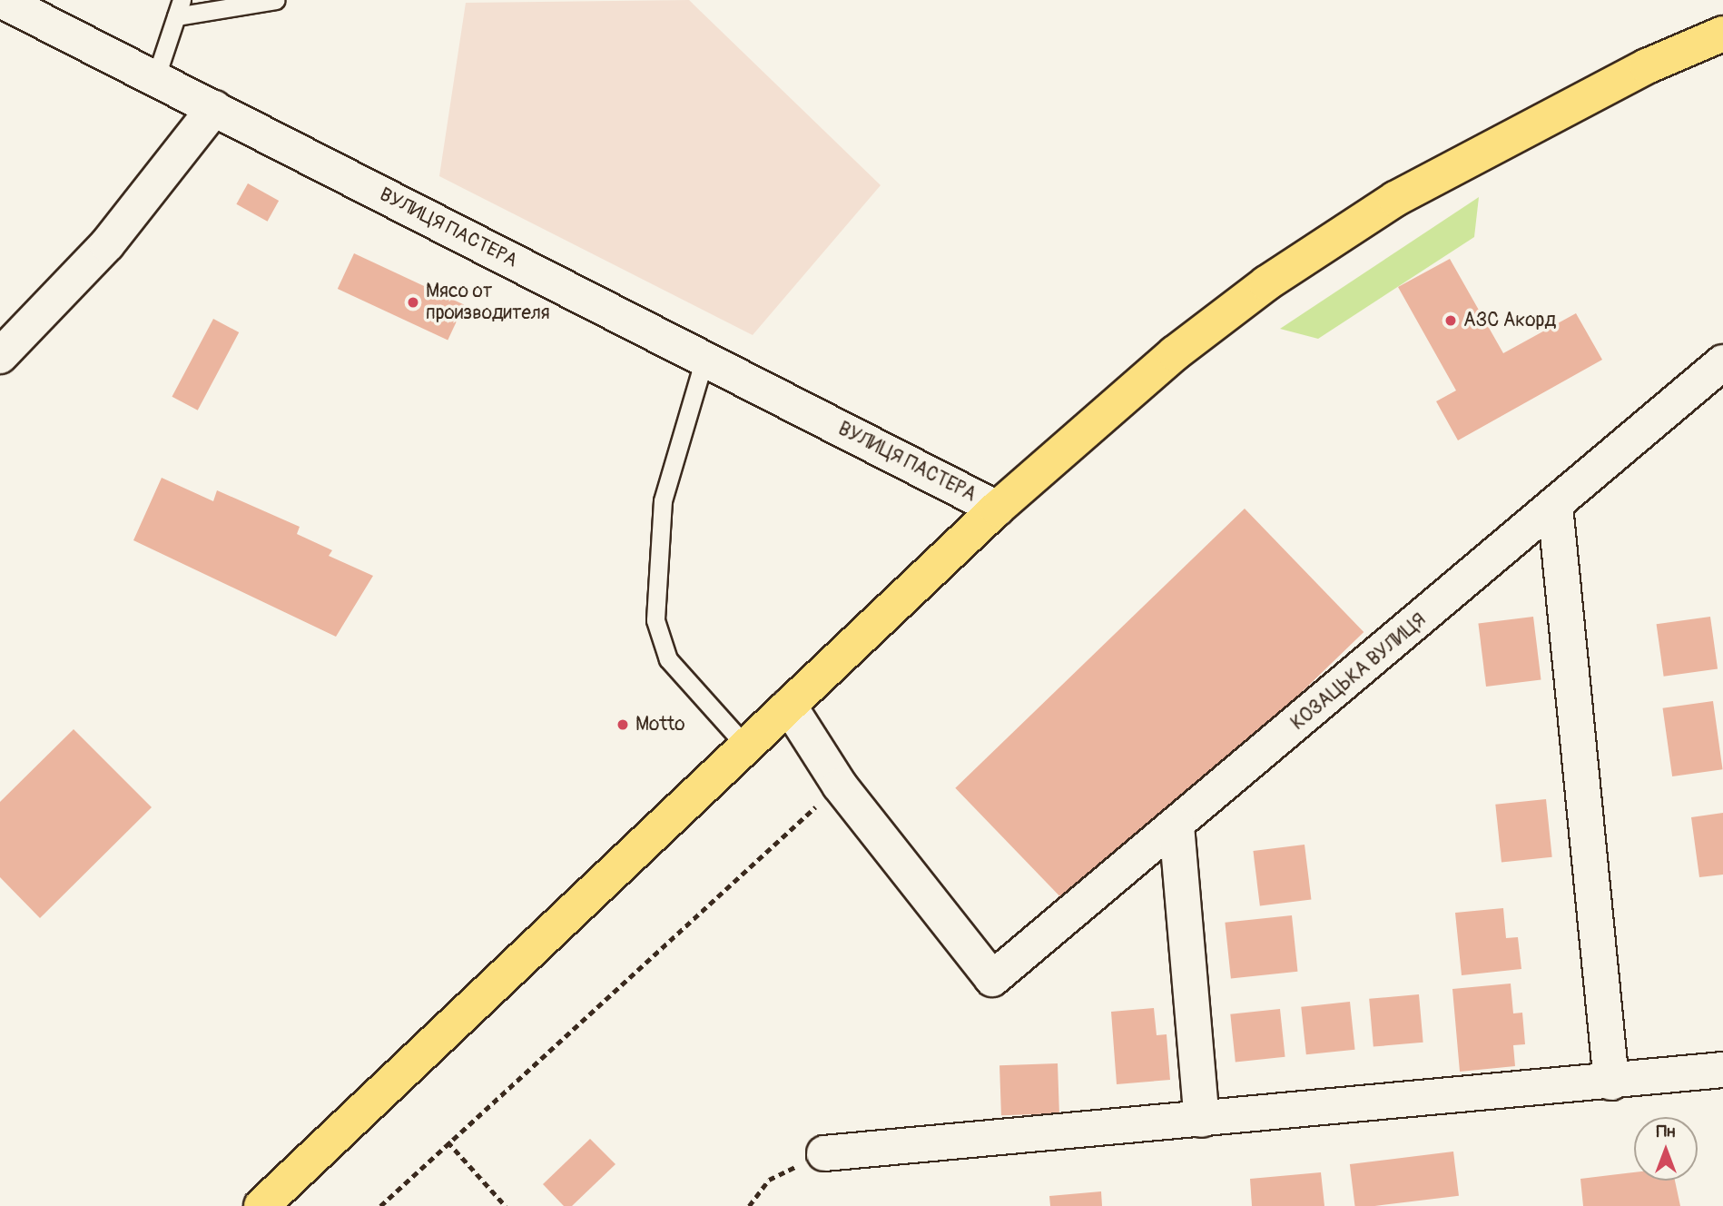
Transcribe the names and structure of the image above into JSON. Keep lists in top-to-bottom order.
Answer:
{
  "streets": {
    "street": ["ВУЛИЦЯ ПАСТЕРА", "КОЗАЦЬКА ВУЛИЦЯ"]
  },
  "places": ["Мясо от производителя", "АЗС Акорд", "Motto"],
  "north": "top"
}
